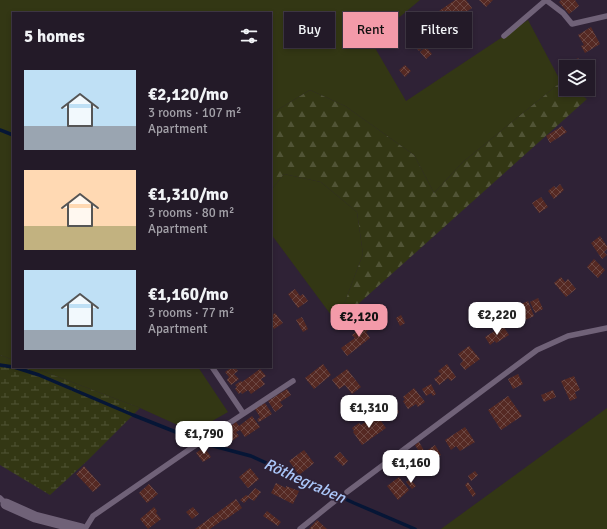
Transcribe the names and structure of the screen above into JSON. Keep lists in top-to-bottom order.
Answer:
{
  "water": ["Röthegraben"],
  "page": {
    "chip": ["Buy", "Rent", "Filters"],
    "heading": "5 homes",
    "list": [
      {
        "name": "€2,120/mo",
        "note": "3 rooms · 107 m² · Apartment"
      },
      {
        "name": "€1,310/mo",
        "note": "3 rooms · 80 m² · Apartment"
      },
      {
        "name": "€1,160/mo",
        "note": "3 rooms · 77 m² · Apartment"
      }
    ],
    "price": [
      "€2,220",
      "€2,120",
      "€1,310",
      "€1,790",
      "€1,160"
    ]
  }
}
